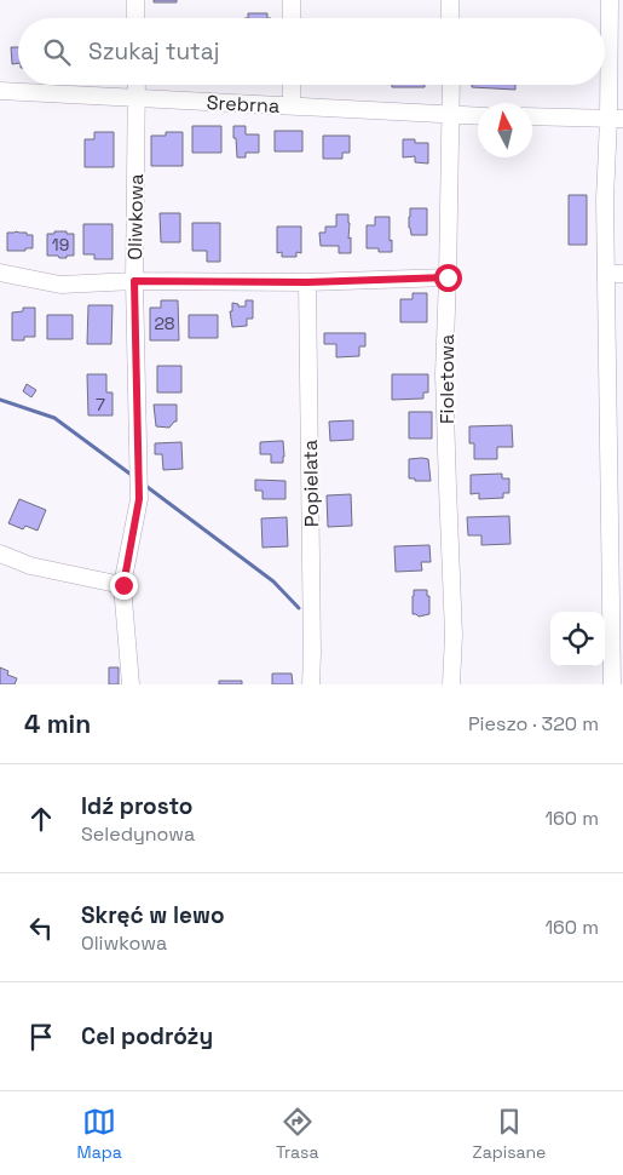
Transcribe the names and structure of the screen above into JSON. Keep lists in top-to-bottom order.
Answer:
{
  "streets": {
    "street": [
      "Srebrna",
      "Oliwkowa",
      "Fioletowa",
      "Popielata"
    ]
  },
  "crossings": [
    ["Srebrna", "Oliwkowa"],
    ["Srebrna", "Fioletowa"]
  ],
  "house_numbers": ["19", "28", "7"],
  "north": "top",
  "page": {
    "search": "Szukaj tutaj",
    "heading": ["4 min", "Pieszo · 320 m"],
    "list": [
      ["Idź prosto", "Seledynowa", "160 m"],
      ["Skręć w lewo", "Oliwkowa", "160 m"],
      "Cel podróży"
    ],
    "nav": ["Mapa", "Trasa", "Zapisane"]
  }
}
